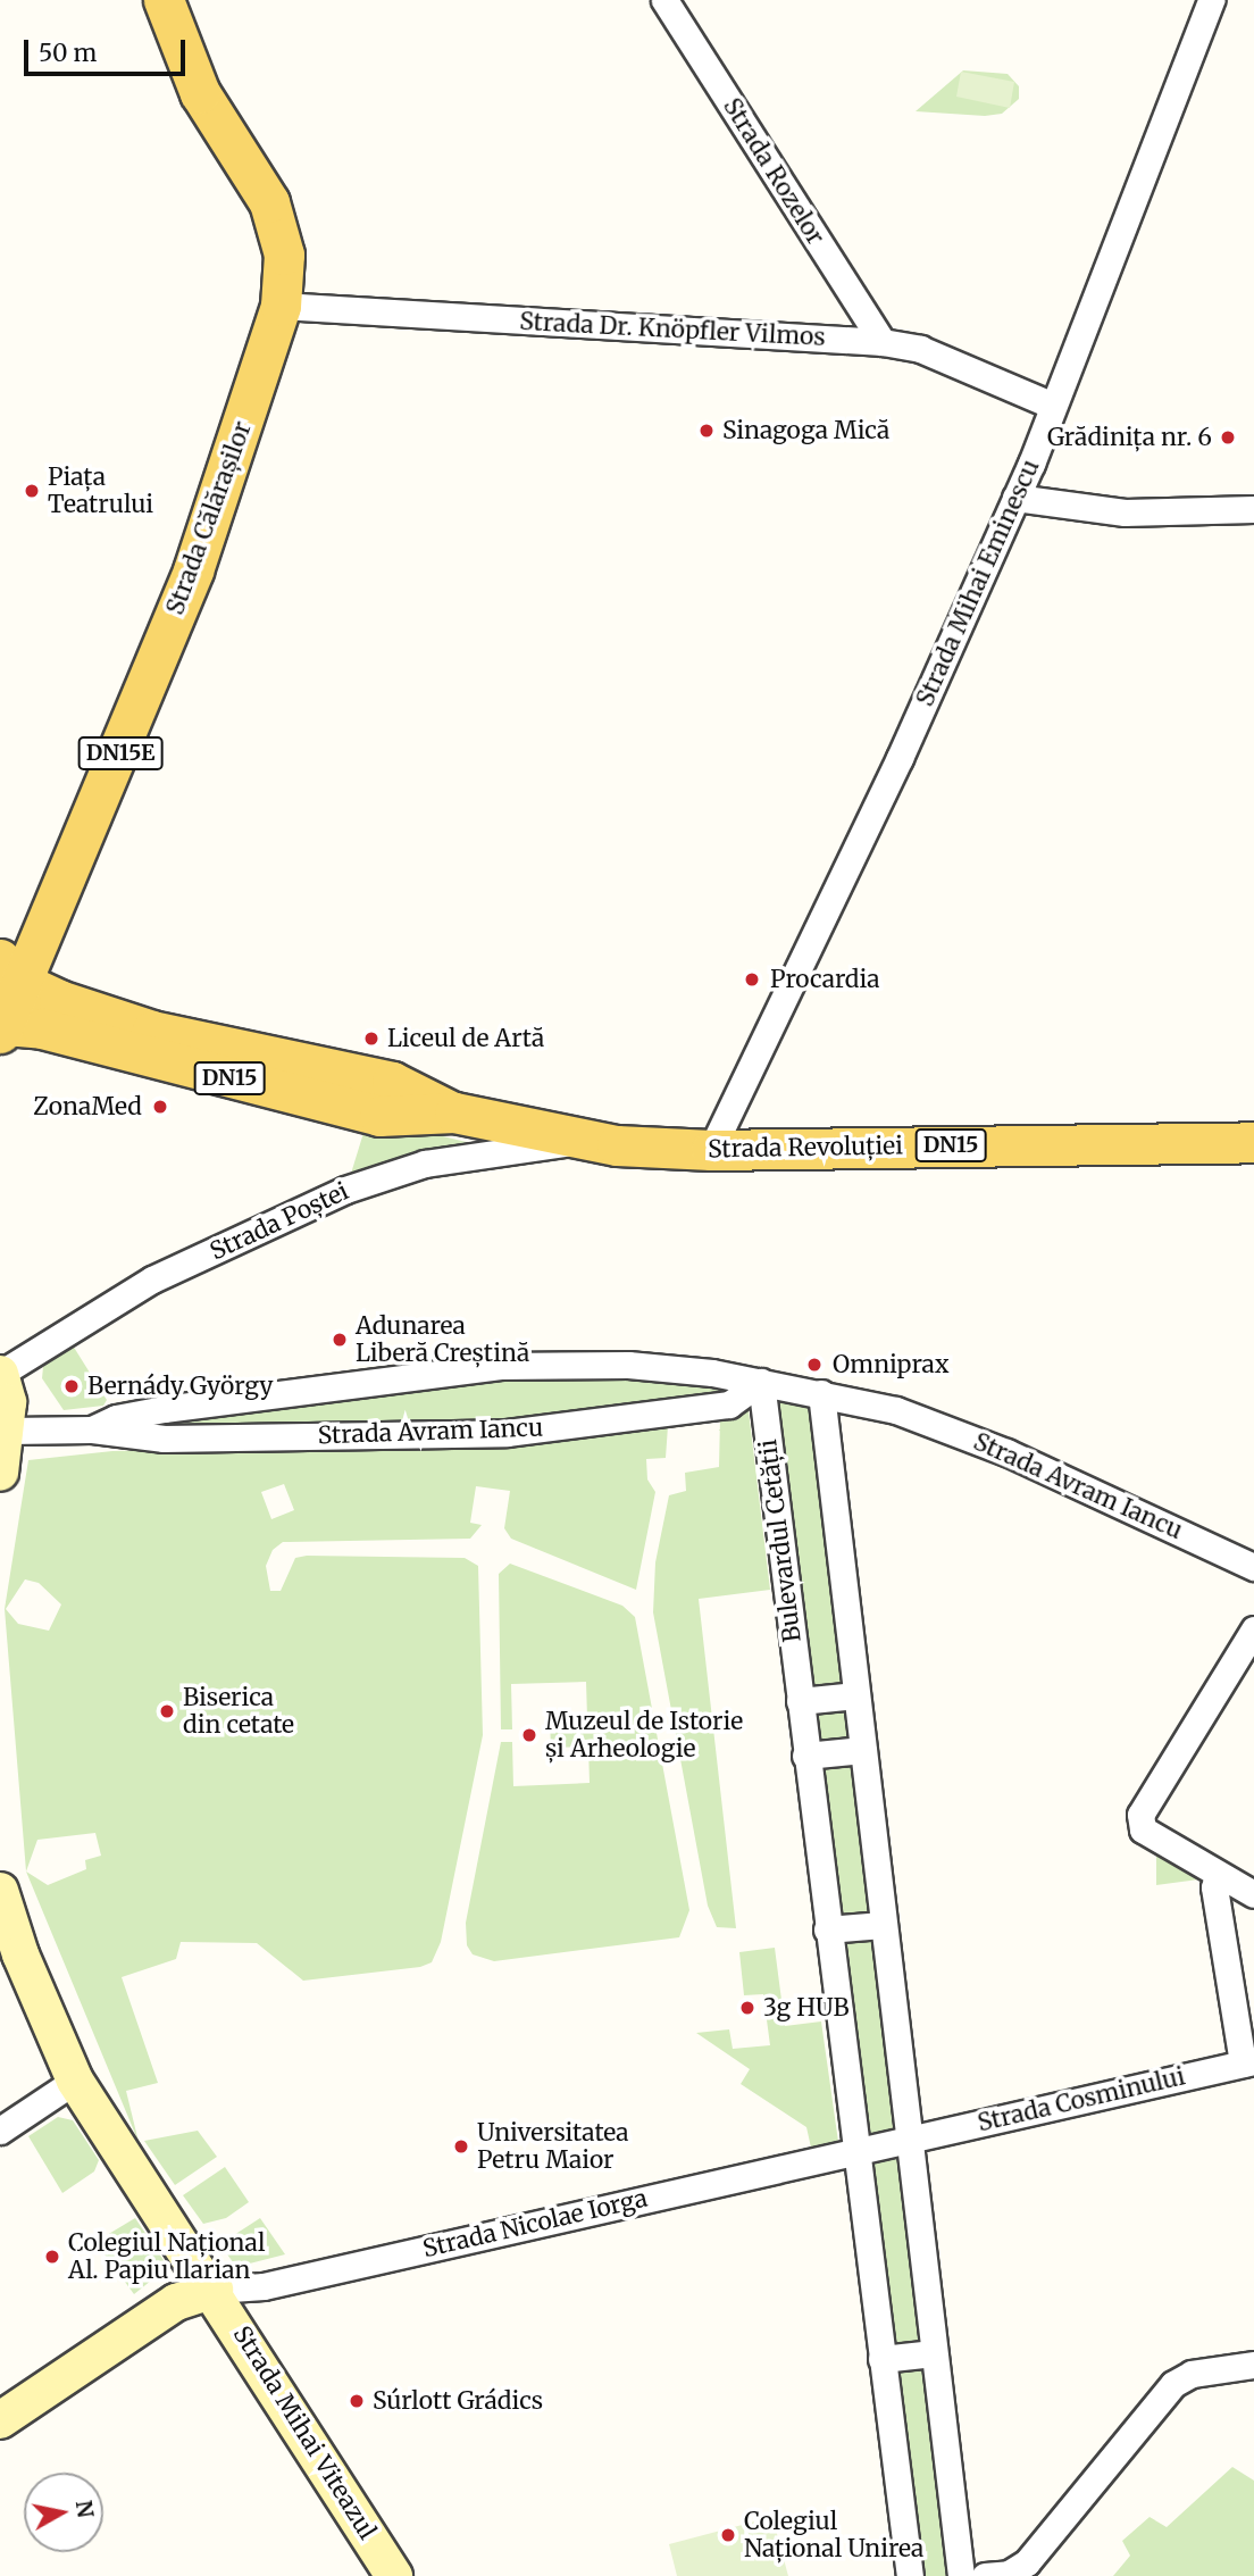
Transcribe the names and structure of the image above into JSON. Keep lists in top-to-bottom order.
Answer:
{
  "streets": {
    "main road": [
      "Strada Călărașilor",
      "DN15E",
      "DN15",
      "Strada Revoluției",
      "Strada Mihai Viteazul"
    ],
    "street": [
      "Strada Rozelor",
      "Strada Dr. Knöpfler Vilmos",
      "Strada Mihai Eminescu",
      "Strada Poștei",
      "Strada Avram Iancu",
      "Bulevardul Cetății",
      "Strada Cosminului",
      "Strada Nicolae Iorga"
    ]
  },
  "crossings": [
    ["Strada Rozelor", "Strada Dr. Knöpfler Vilmos"],
    ["Strada Dr. Knöpfler Vilmos", "Strada Călărașilor"],
    ["Strada Dr. Knöpfler Vilmos", "Strada Mihai Eminescu"],
    ["Strada Călărașilor", "Strada Revoluției"],
    ["Strada Mihai Eminescu", "Strada Revoluției"],
    ["Strada Revoluției", "Strada Poștei"],
    ["Strada Poștei", "Strada Avram Iancu"],
    ["Strada Avram Iancu", "Bulevardul Cetății"],
    ["Bulevardul Cetății", "Strada Nicolae Iorga"],
    ["Strada Nicolae Iorga", "Strada Mihai Viteazul"]
  ],
  "places": [
    "Sinagoga Mică",
    "Grădinița nr. 6",
    "Piața Teatrului",
    "Procardia",
    "Liceul de Artă",
    "ZonaMed",
    "Adunarea Liberă Creștină",
    "Omniprax",
    "Bernády György",
    "Biserica din cetate",
    "Muzeul de Istorie și Arheologie",
    "3g HUB",
    "Universitatea Petru Maior",
    "Colegiul Național Al. Papiu Ilarian",
    "Súrlott Grádics",
    "Colegiul Național Unirea"
  ],
  "scale_bar": "50 m",
  "north": "right"
}
